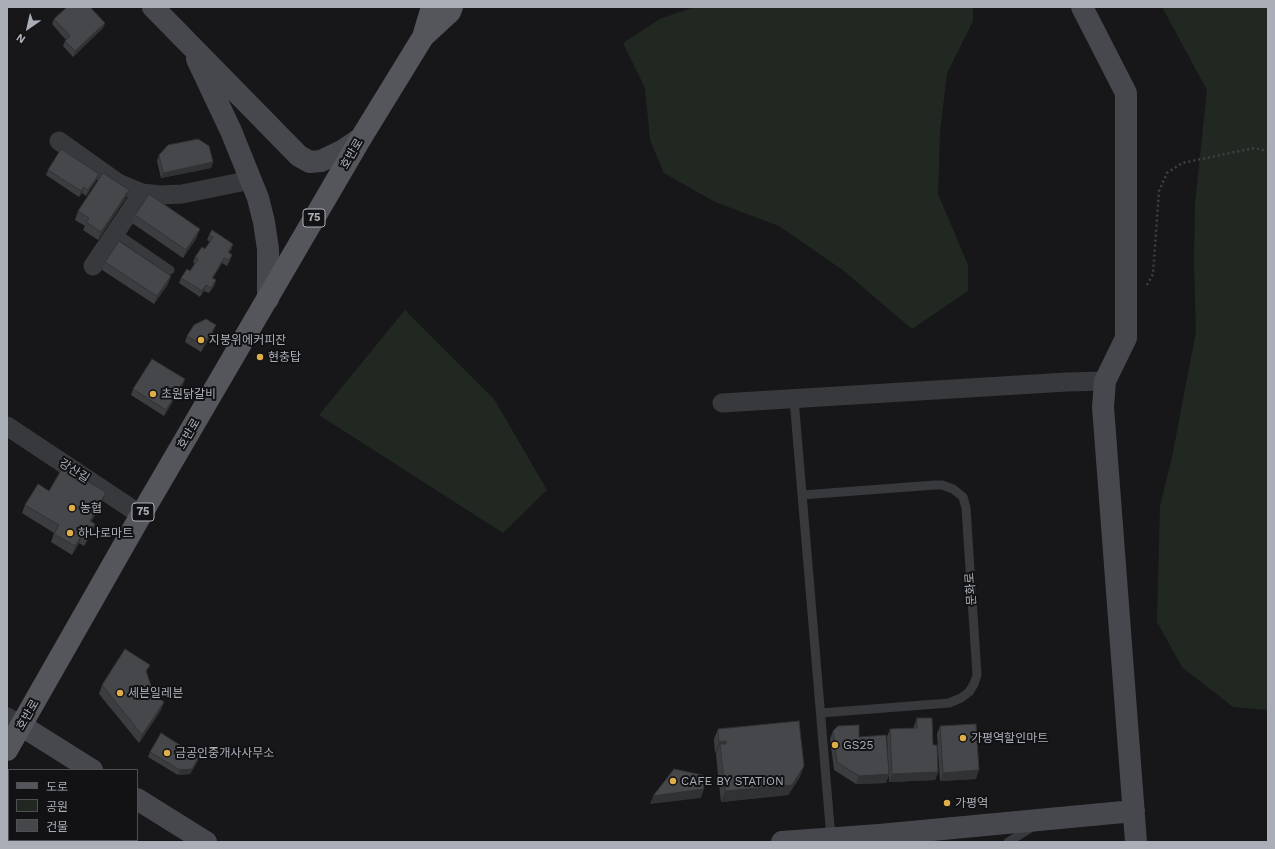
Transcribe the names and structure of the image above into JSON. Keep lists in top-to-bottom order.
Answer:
{
  "streets": {
    "main road": ["호반로", "75"],
    "street": ["강산길"],
    "lane": ["문화로"]
  },
  "crossings": [
    ["호반로", "강산길"]
  ],
  "places": [
    "지붕위에커피잔",
    "현충탑",
    "초원닭갈비",
    "농협",
    "하나로마트",
    "세븐일레븐",
    "가평역할인마트",
    "GS25",
    "금공인중개사사무소",
    "CAFE BY STATION",
    "가평역"
  ],
  "legend": ["도로", "공원", "건물"],
  "north": "bottom left"
}
